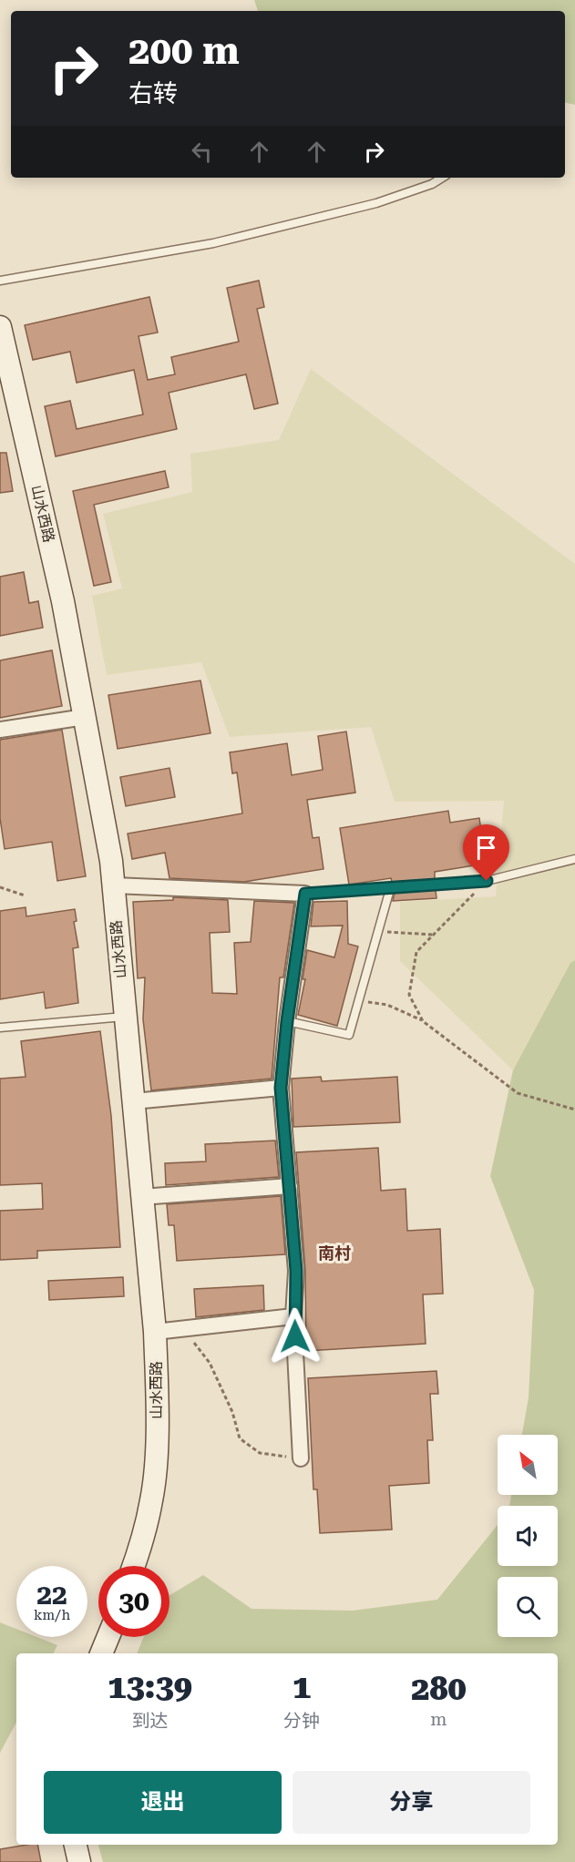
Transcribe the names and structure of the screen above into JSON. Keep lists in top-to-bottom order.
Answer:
{
  "streets": {
    "street": ["山水西路"]
  },
  "districts": ["南村"],
  "north": "top left",
  "page": {
    "turn": ["200 m", "右转"],
    "speed": "22 km/h",
    "limit": "30",
    "eta": [
      "13:39",
      "到达",
      "1",
      "分钟",
      "280",
      "m"
    ],
    "buttons": ["退出", "分享"]
  }
}
